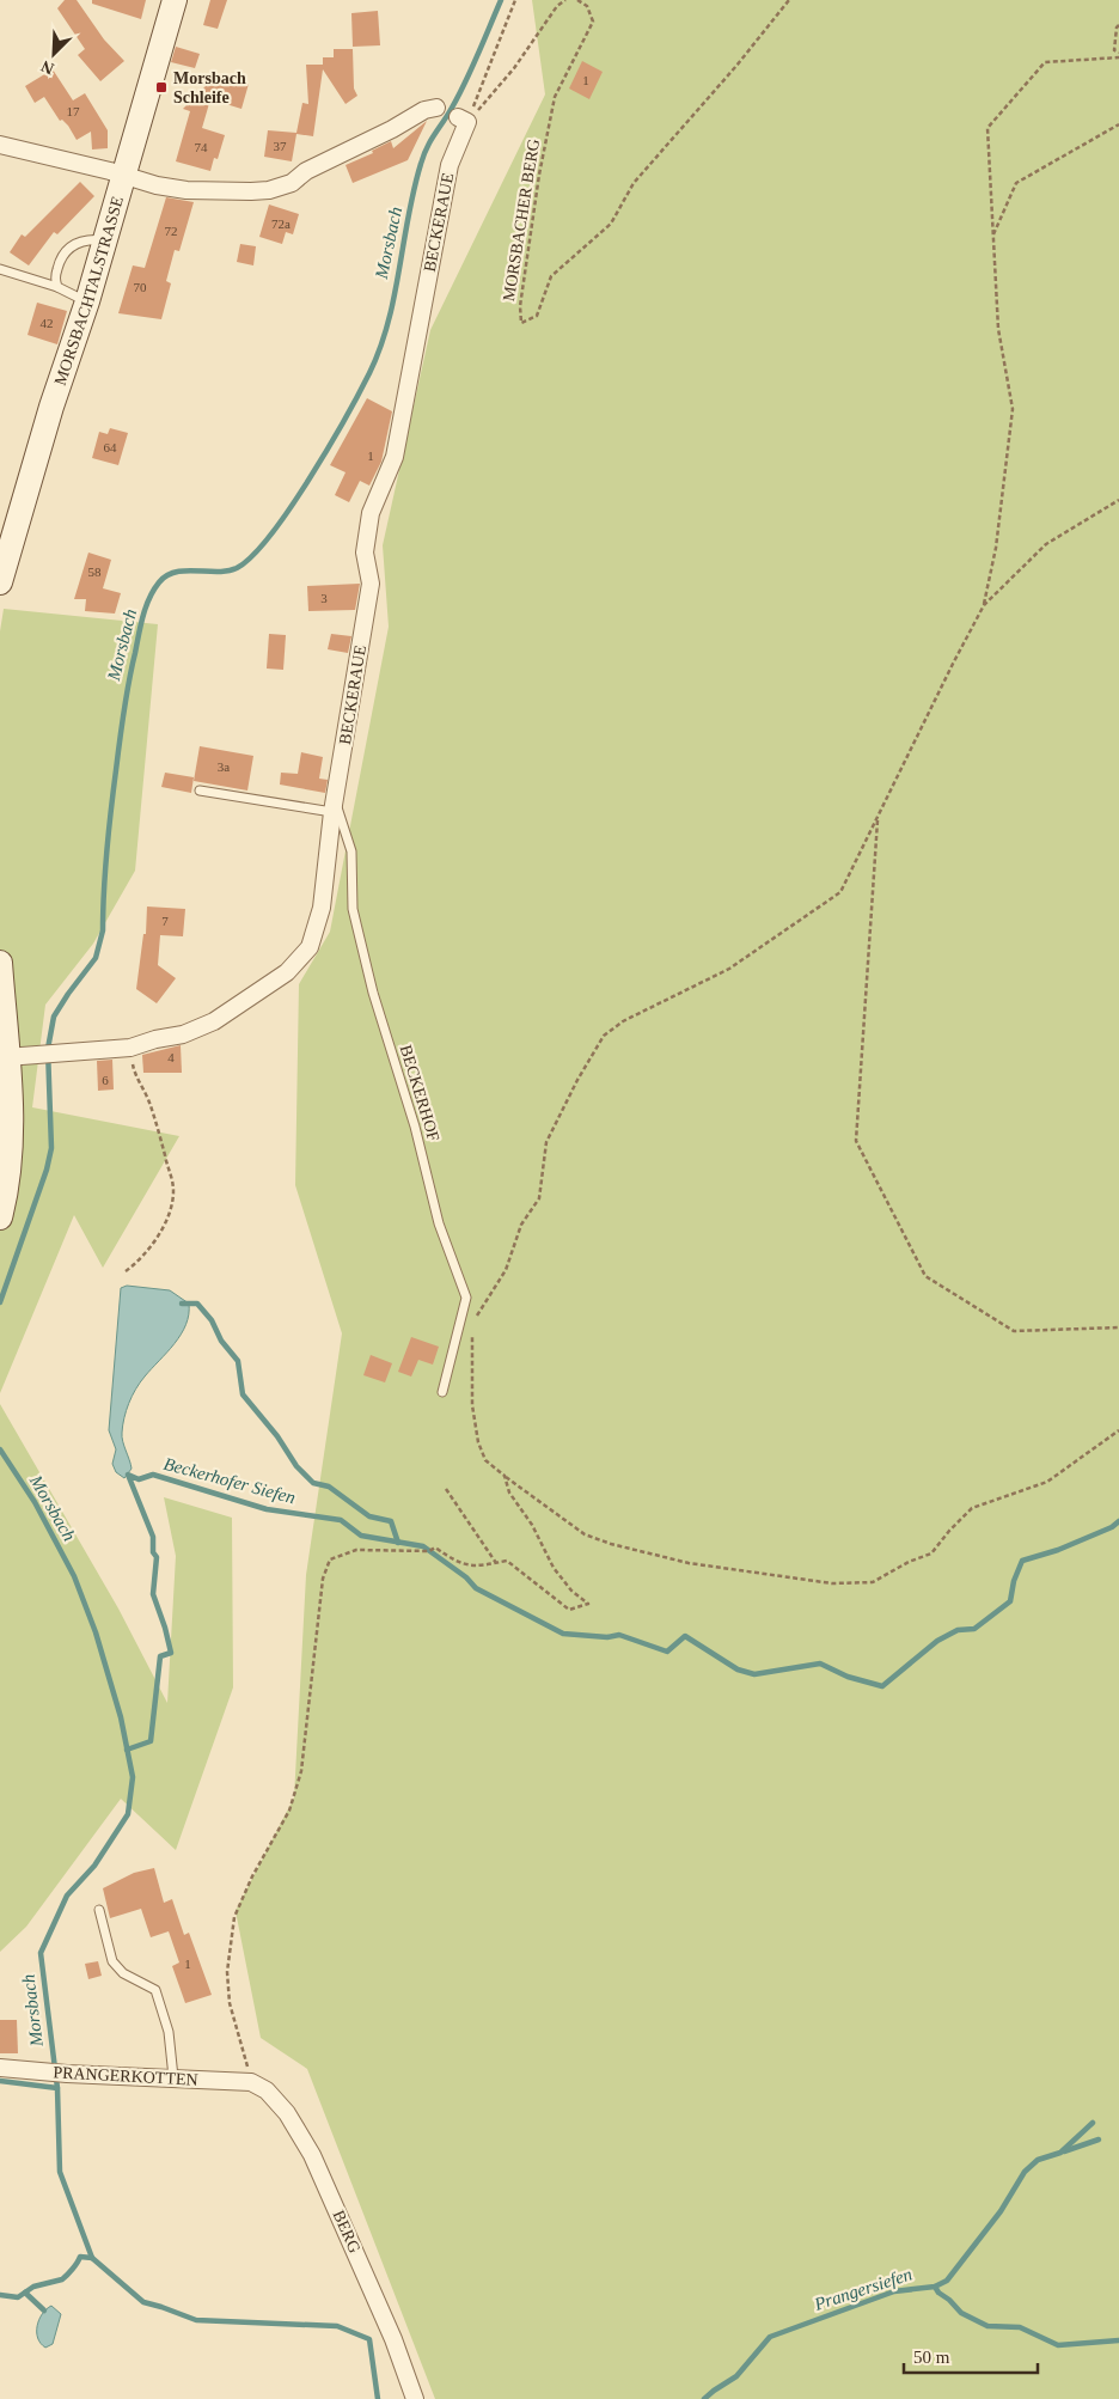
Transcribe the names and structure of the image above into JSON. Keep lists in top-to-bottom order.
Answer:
{
  "streets": {
    "main road": ["MORSBACHTALSTRASSE"],
    "street": ["BECKERAUE", "PRANGERKOTTEN", "BERG"],
    "lane": ["BECKERHOF"],
    "path": ["MORSBACHER BERG"]
  },
  "crossings": [
    ["BECKERAUE", "BECKERHOF"],
    ["PRANGERKOTTEN", "BERG"]
  ],
  "water": ["Morsbach", "Beckerhofer Siefen", "Prangersiefen"],
  "places": {
    "transit": ["Morsbach Schleife"]
  },
  "house_numbers": [
    "1",
    "17",
    "37",
    "74",
    "72a",
    "72",
    "70",
    "42",
    "64",
    "1",
    "58",
    "3",
    "3a",
    "7",
    "4",
    "6",
    "1"
  ],
  "scale_bar": "50 m",
  "north": "bottom left"
}
